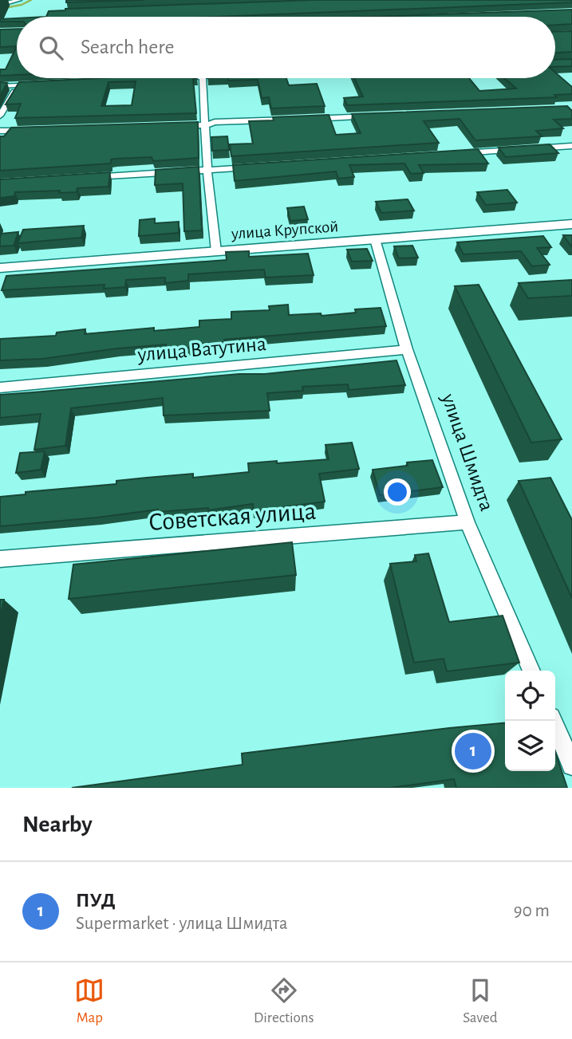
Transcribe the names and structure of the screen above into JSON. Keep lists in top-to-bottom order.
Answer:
{
  "streets": {
    "main road": ["улица Крупской"],
    "street": ["улица Ватутина", "улица Шмидта", "Советская улица"]
  },
  "crossings": [
    ["улица Крупской", "улица Шмидта"],
    ["улица Ватутина", "улица Шмидта"],
    ["улица Шмидта", "Советская улица"]
  ],
  "page": {
    "search": "Search here",
    "pins": "1",
    "heading": "Nearby",
    "list": [
      {
        "mark": "1",
        "name": "ПУД",
        "note": "Supermarket · улица Шмидта",
        "value": "90 m"
      }
    ],
    "nav": ["Map", "Directions", "Saved"]
  }
}
